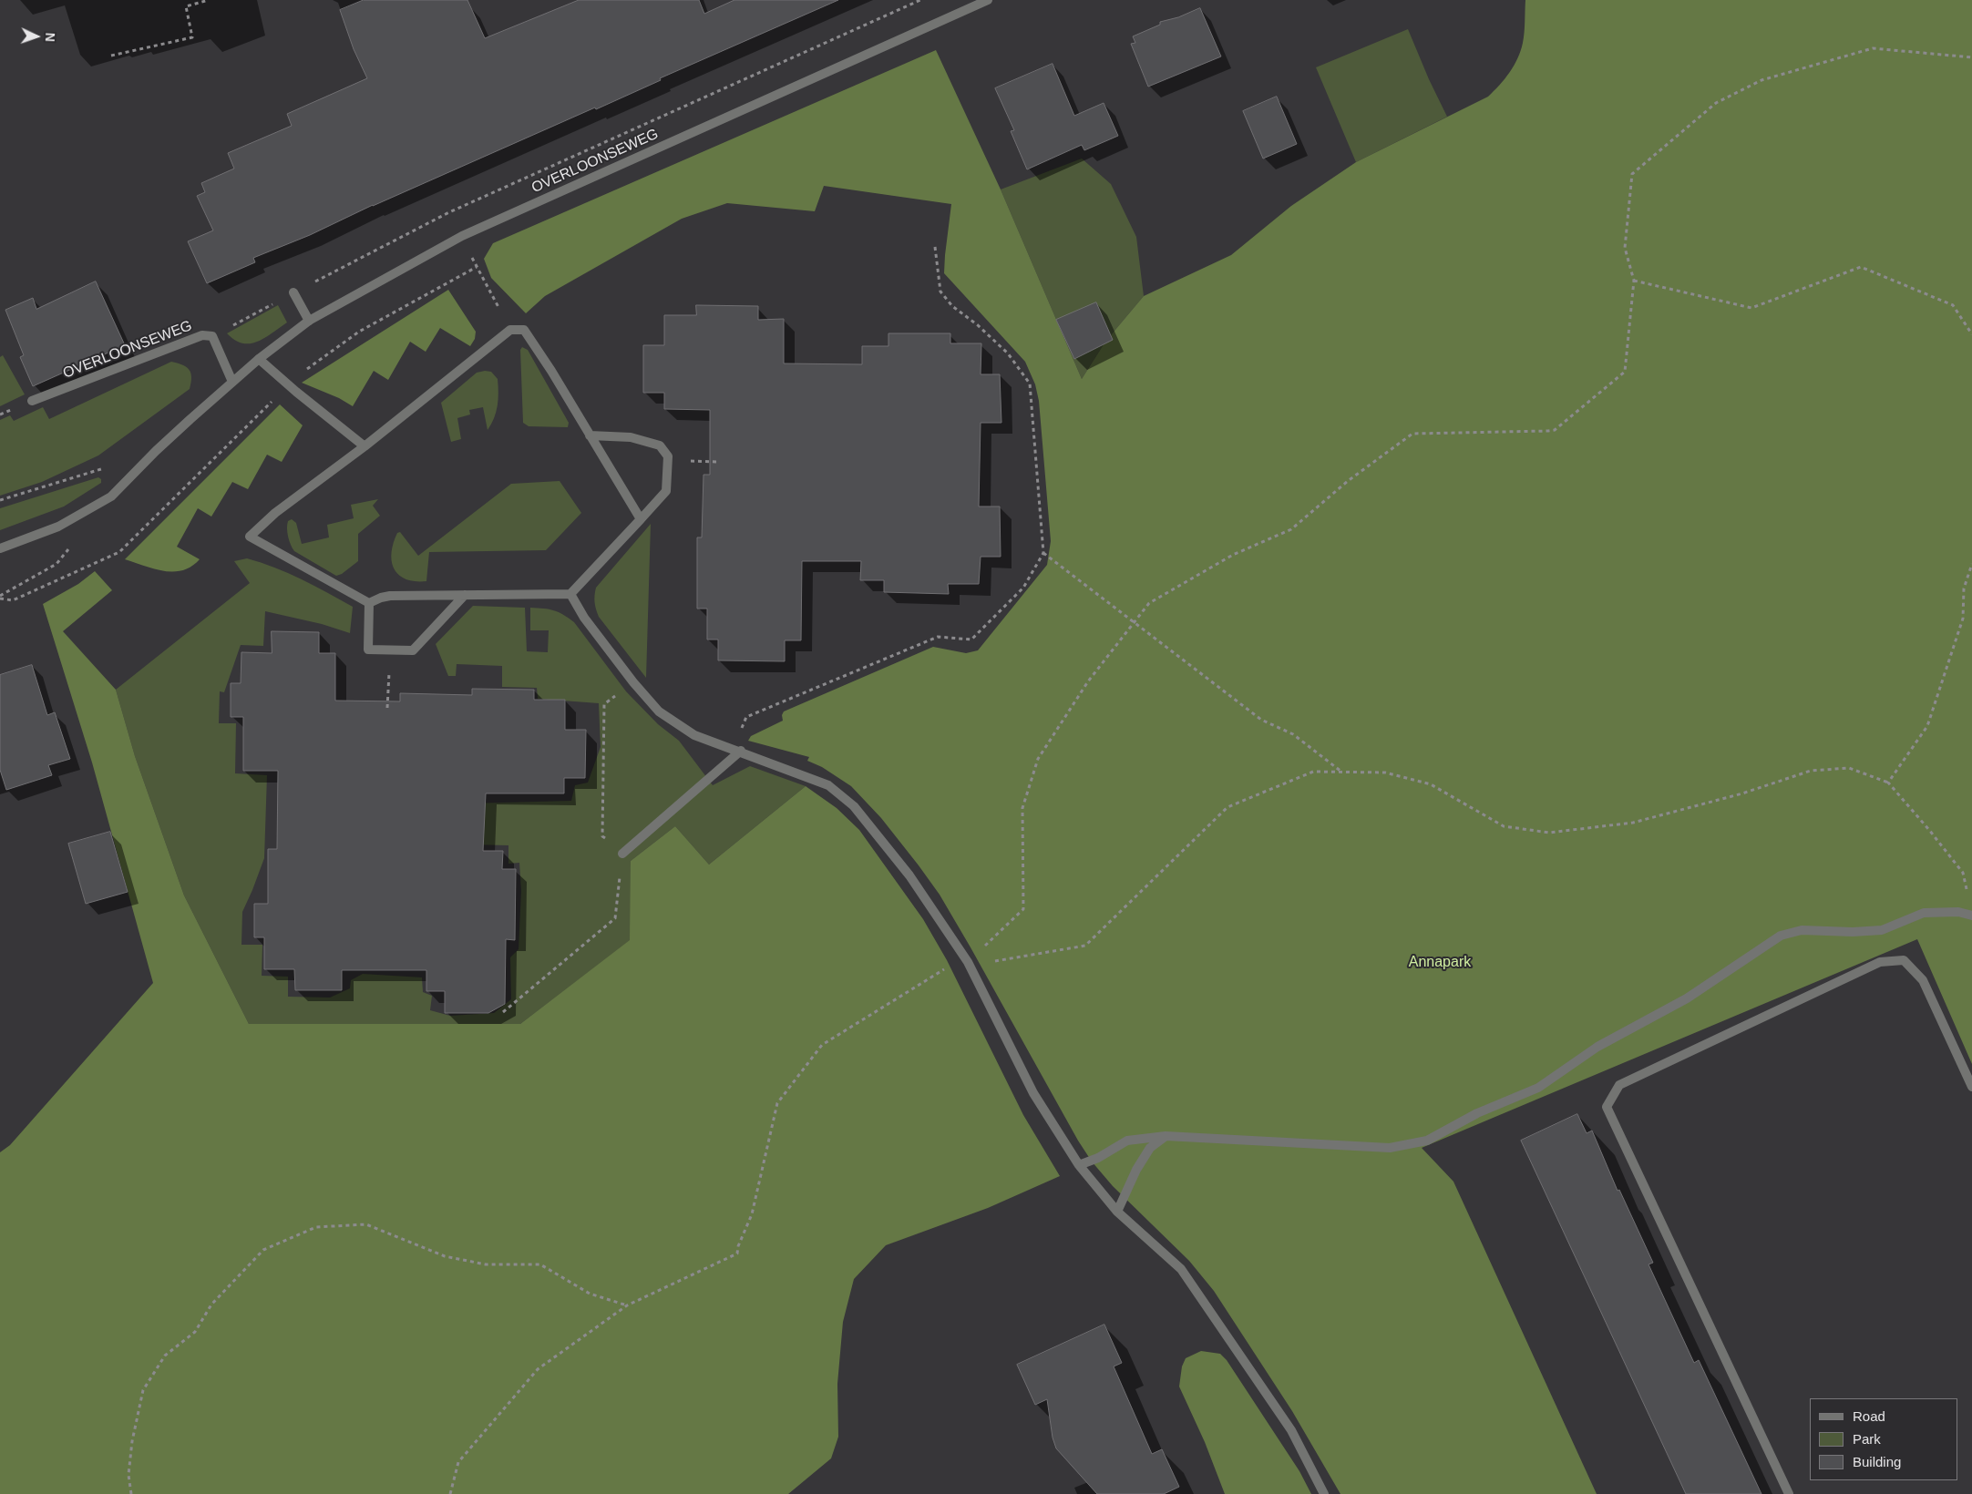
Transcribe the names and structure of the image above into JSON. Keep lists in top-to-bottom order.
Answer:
{
  "streets": {
    "street": ["OVERLOONSEWEG"]
  },
  "parks": ["Annapark"],
  "legend": ["Road", "Park", "Building"],
  "north": "right"
}
